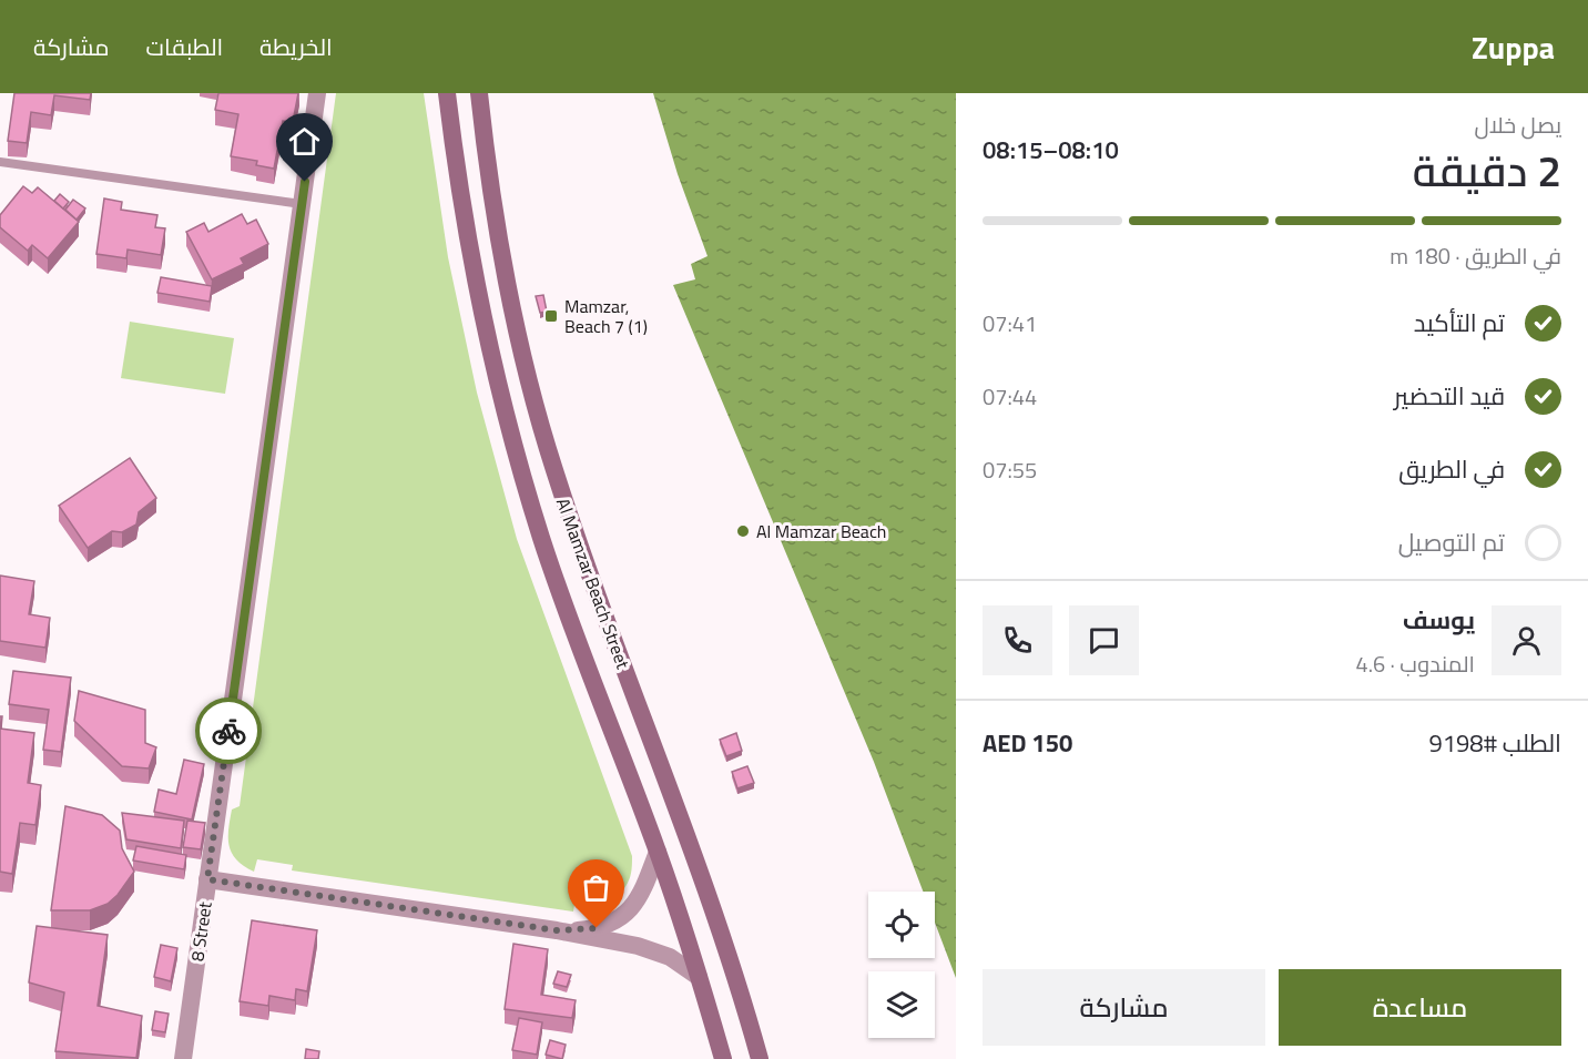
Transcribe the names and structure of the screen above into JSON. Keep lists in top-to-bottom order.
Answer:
{
  "streets": {
    "main road": ["Al Mamzar Beach Street"],
    "street": ["8 Street"]
  },
  "places": {
    "transit": ["Mamzar, Beach 7 (1)"],
    "other": ["Al Mamzar Beach"]
  },
  "page": {
    "header": "Zuppa",
    "nav": ["الخريطة", "الطبقات", "مشاركة"],
    "heading": ["2 دقيقة", "يصل خلال", "08:10–08:15"],
    "panel": [
      "يوسف",
      "المندوب · 4.6",
      "الطلب #9198",
      "AED 150"
    ],
    "bar": "في الطريق · 180 m",
    "list": [
      ["تم التأكيد", "07:41"],
      ["قيد التحضير", "07:44"],
      ["في الطريق", "07:55"],
      "تم التوصيل"
    ],
    "buttons": ["مساعدة", "مشاركة"]
  }
}
